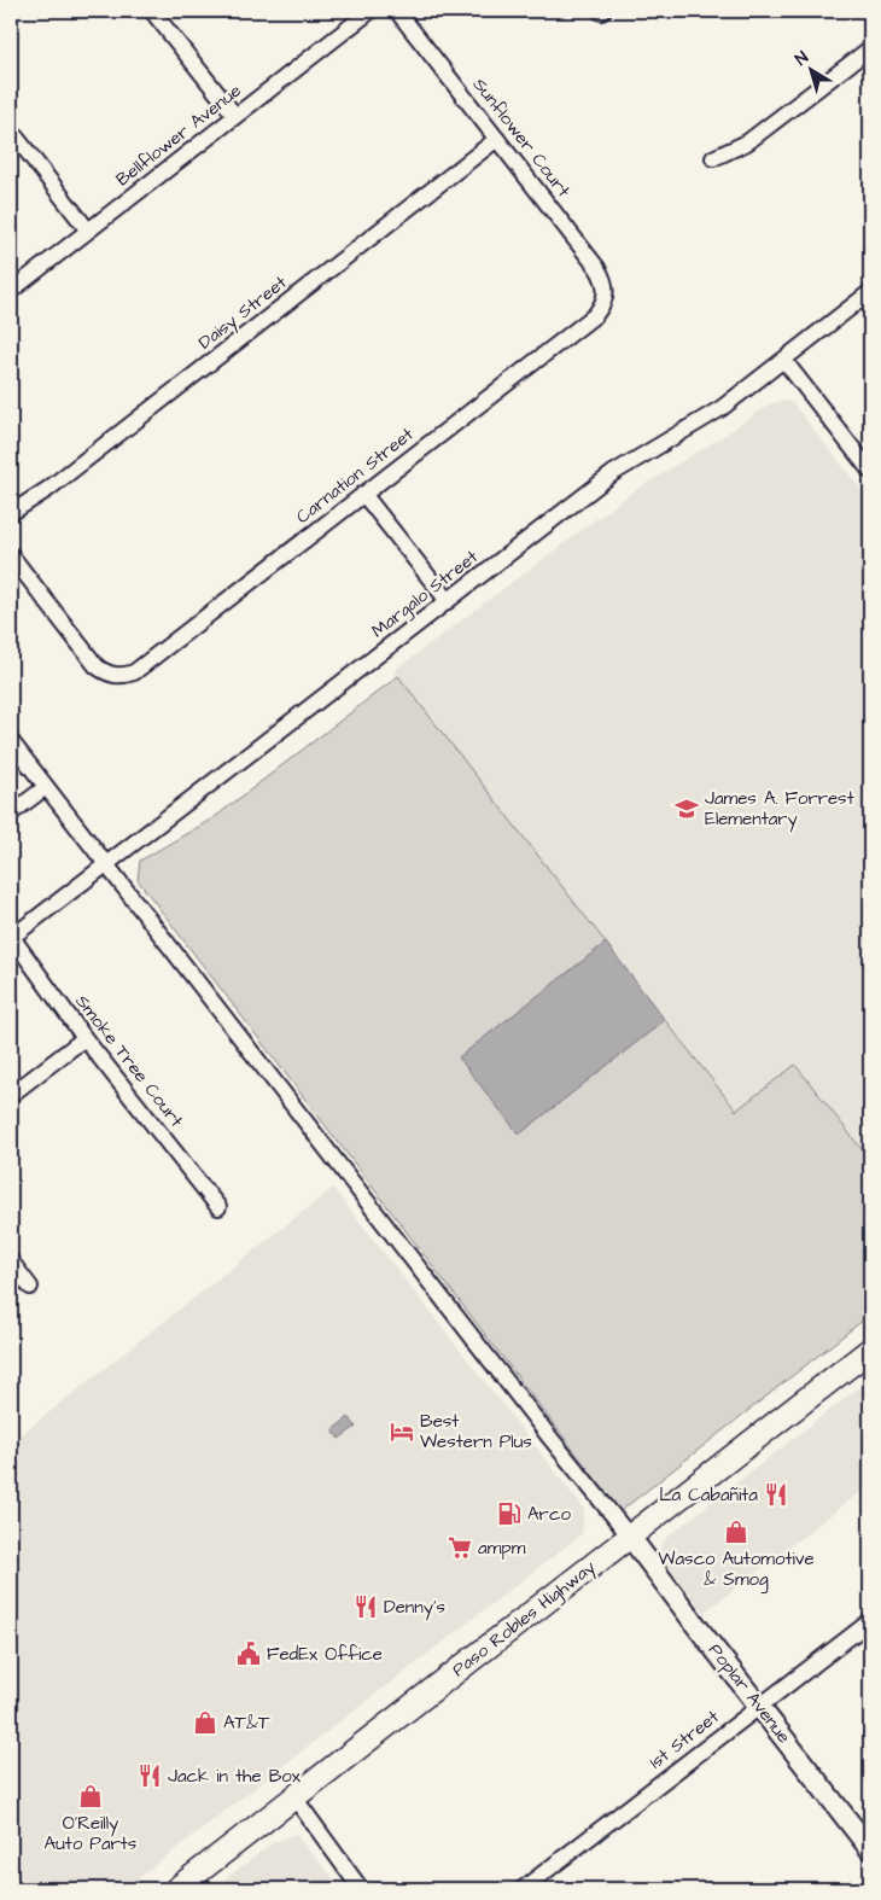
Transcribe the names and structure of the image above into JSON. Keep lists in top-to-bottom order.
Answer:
{
  "streets": {
    "highway": ["Paso Robles Highway"],
    "main road": ["Poplar Avenue"],
    "street": [
      "Bellflower Avenue",
      "Sunflower Court",
      "Daisy Street",
      "Carnation Street",
      "Margalo Street",
      "Smoke Tree Court",
      "1st Street"
    ]
  },
  "crossings": [
    ["Sunflower Court", "Daisy Street"],
    ["Sunflower Court", "Carnation Street"],
    ["Margalo Street", "Smoke Tree Court"],
    ["Paso Robles Highway", "Poplar Avenue"],
    ["Poplar Avenue", "1st Street"]
  ],
  "places": {
    "school or university": ["James A. Forrest Elementary"],
    "hotel": ["Best Western Plus"],
    "restaurant": ["La Cabañita", "Denny's", "Jack in the Box"],
    "fuel station": ["Arco"],
    "shop": ["Wasco Automotive & Smog", "AT&T", "O'Reilly Auto Parts"],
    "supermarket": ["ampm"],
    "public building": ["FedEx Office"]
  },
  "north": "top left"
}
